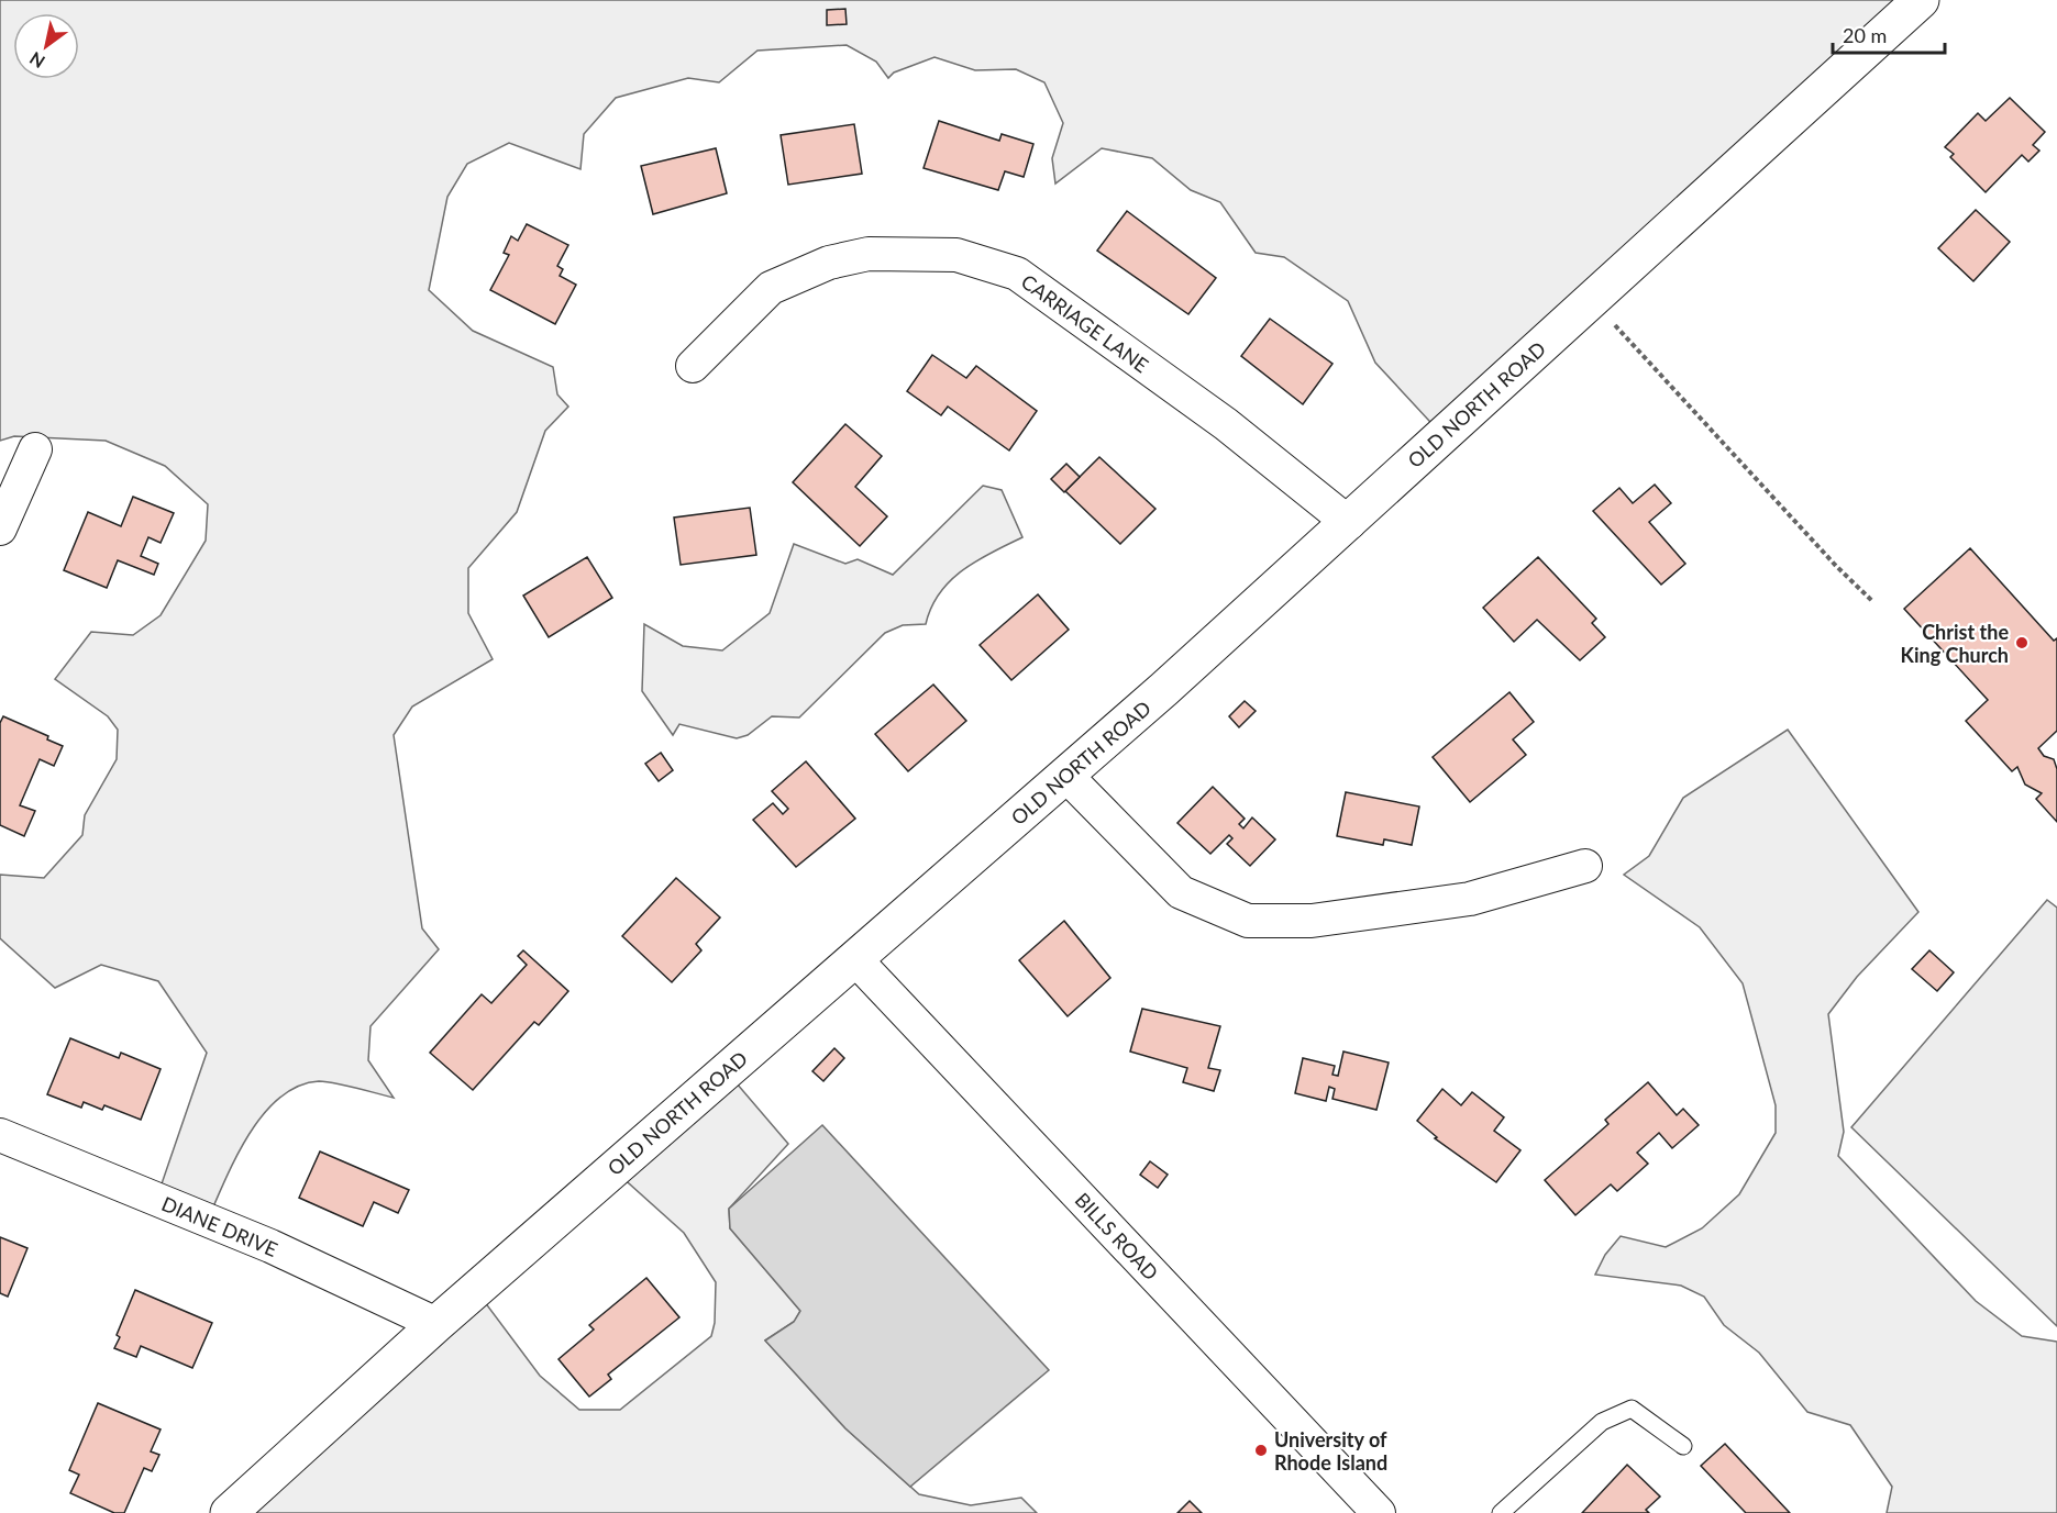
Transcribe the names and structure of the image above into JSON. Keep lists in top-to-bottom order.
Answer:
{
  "streets": {
    "street": [
      "CARRIAGE LANE",
      "OLD NORTH ROAD",
      "DIANE DRIVE",
      "BILLS ROAD"
    ]
  },
  "crossings": [
    ["CARRIAGE LANE", "OLD NORTH ROAD"],
    ["OLD NORTH ROAD", "DIANE DRIVE"],
    ["OLD NORTH ROAD", "BILLS ROAD"]
  ],
  "places": ["Christ the King Church", "University of Rhode Island"],
  "scale_bar": "20 m",
  "north": "bottom left"
}
